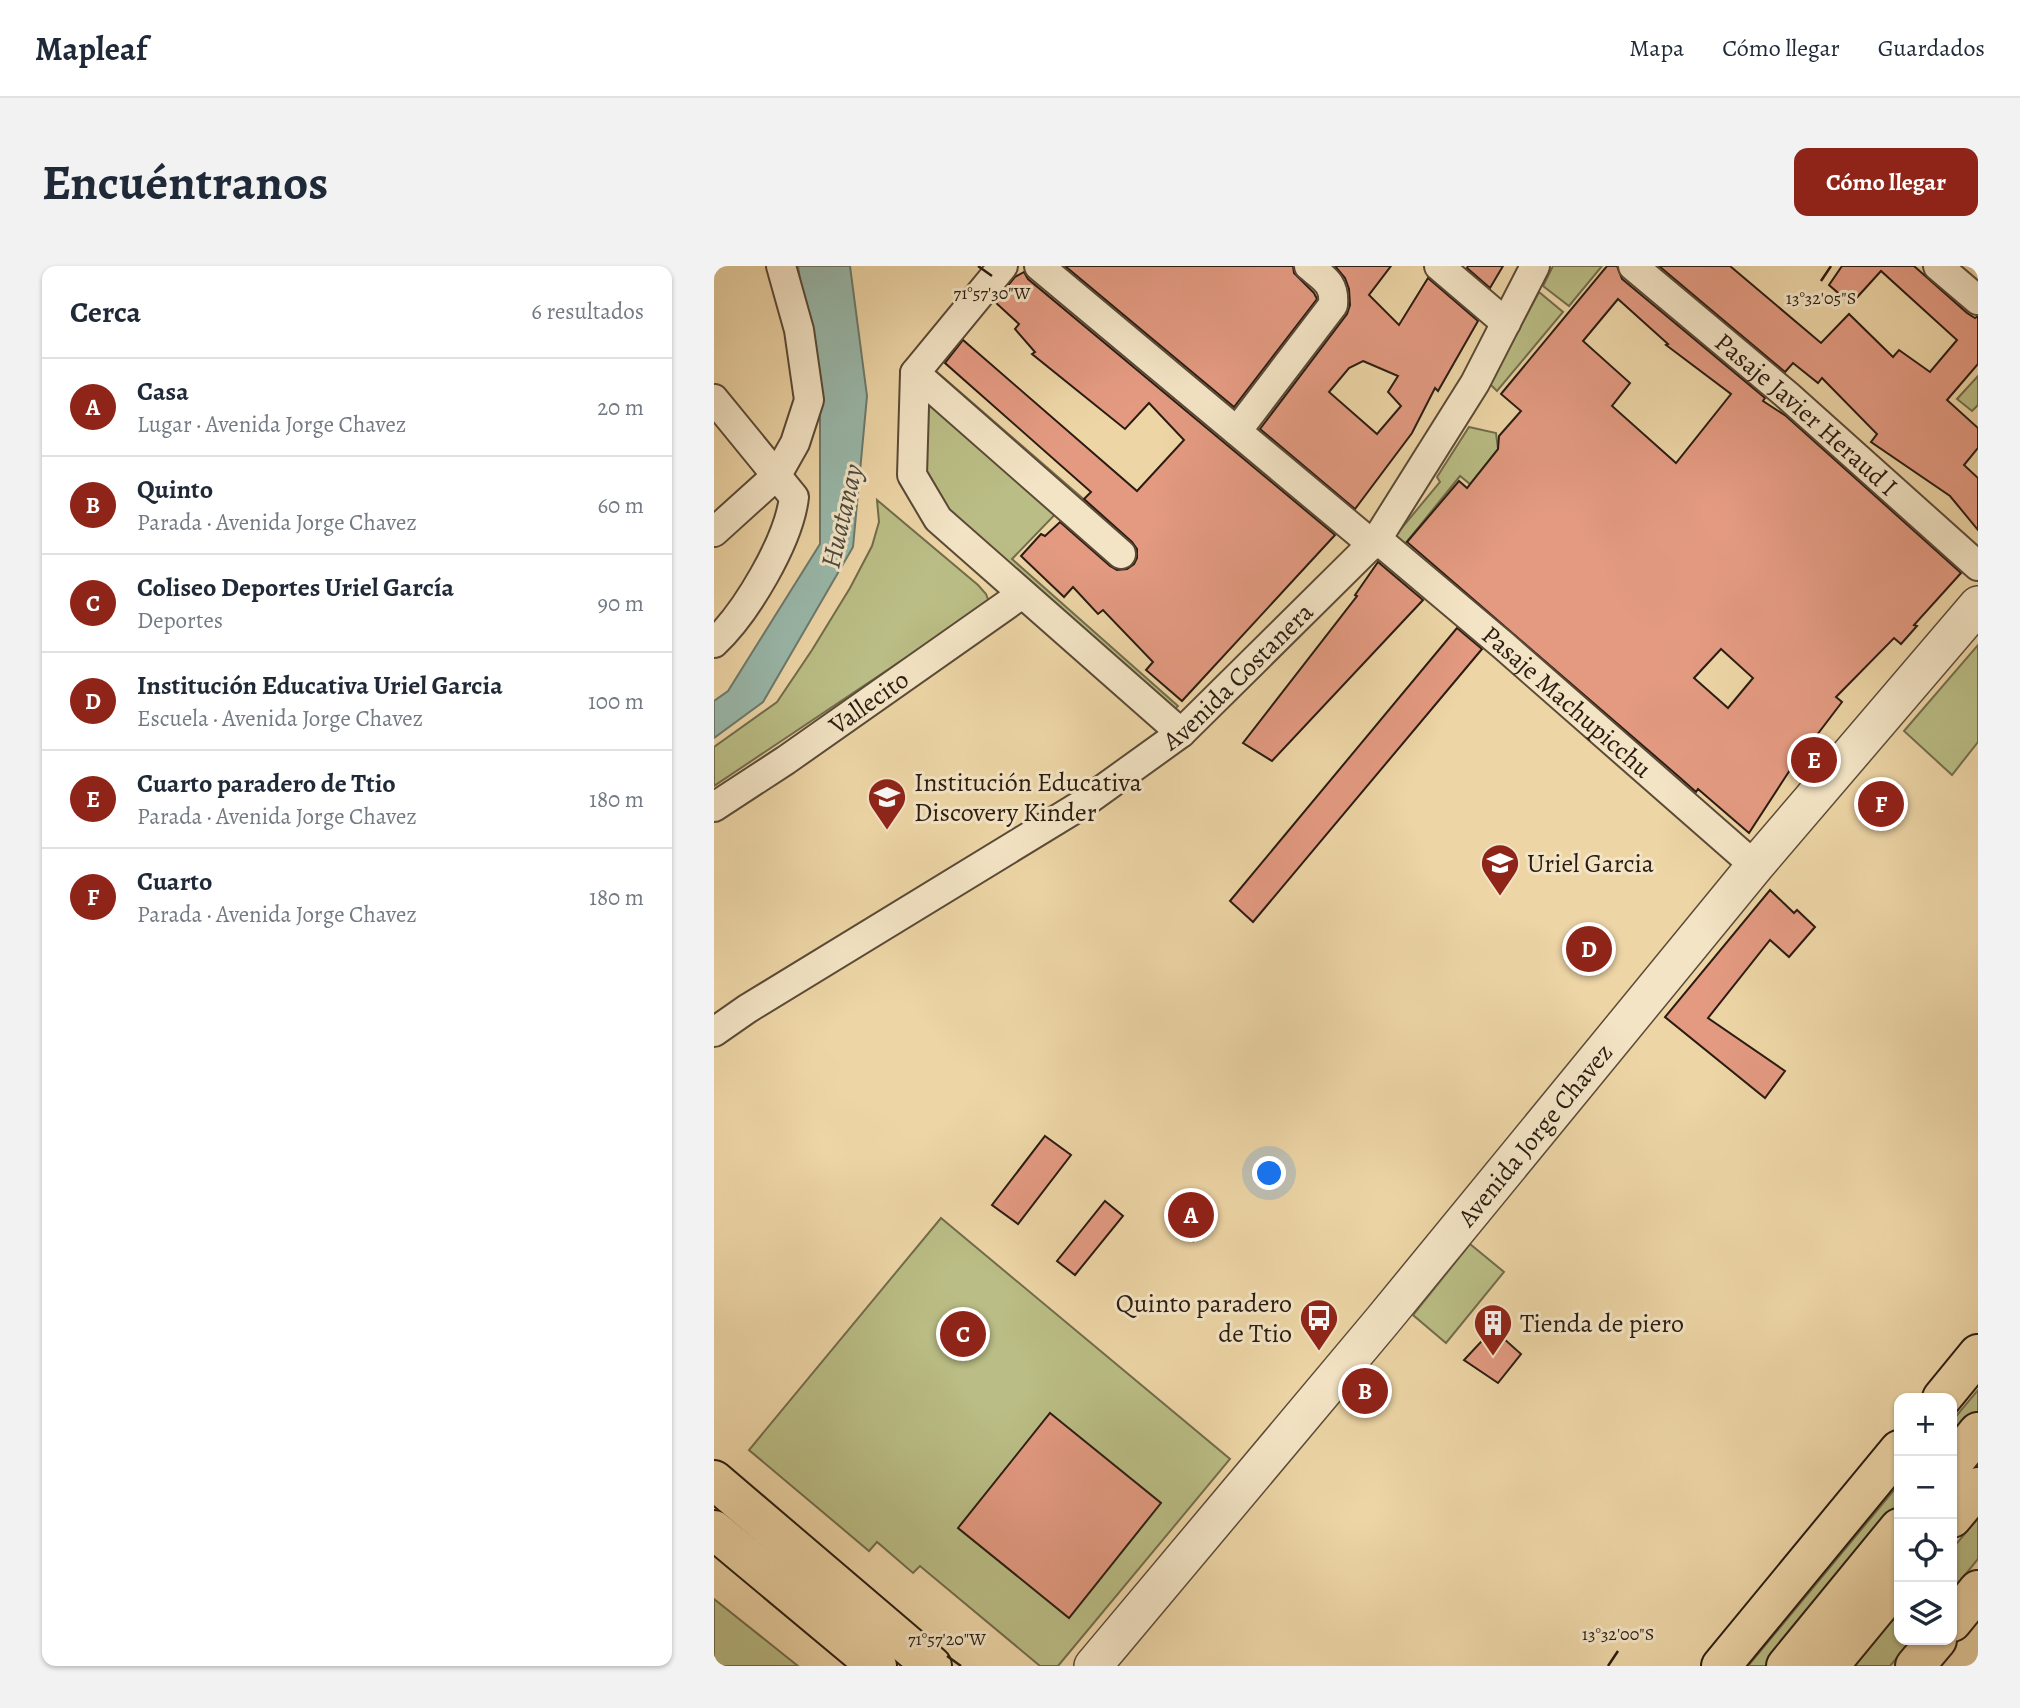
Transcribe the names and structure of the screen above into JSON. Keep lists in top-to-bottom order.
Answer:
{
  "streets": {
    "street": [
      "Pasaje Javier Heraud I",
      "Avenida Costanera",
      "Vallecito",
      "Pasaje Machupicchu",
      "Avenida Jorge Chavez"
    ]
  },
  "crossings": [
    ["Avenida Costanera", "Pasaje Machupicchu"],
    ["Pasaje Machupicchu", "Avenida Jorge Chavez"]
  ],
  "water": ["Huatanay"],
  "places": {
    "school or university": ["Institución Educativa Discovery Kinder", "Uriel Garcia"],
    "bus stop": ["Quinto paradero de Ttio"],
    "building": ["Tienda de piero"]
  },
  "page": {
    "header": "Mapleaf",
    "nav": ["Mapa", "Cómo llegar", "Guardados"],
    "buttons": "Cómo llegar",
    "title": "Encuéntranos",
    "heading": ["Cerca", "6 resultados"],
    "list": [
      {
        "mark": "A",
        "name": "Casa",
        "note": "Lugar · Avenida Jorge Chavez",
        "value": "20 m"
      },
      {
        "mark": "B",
        "name": "Quinto",
        "note": "Parada · Avenida Jorge Chavez",
        "value": "60 m"
      },
      {
        "mark": "C",
        "name": "Coliseo Deportes Uriel García",
        "note": "Deportes",
        "value": "90 m"
      },
      {
        "mark": "D",
        "name": "Institución Educativa Uriel Garcia",
        "note": "Escuela · Avenida Jorge Chavez",
        "value": "100 m"
      },
      {
        "mark": "E",
        "name": "Cuarto paradero de Ttio",
        "note": "Parada · Avenida Jorge Chavez",
        "value": "180 m"
      },
      {
        "mark": "F",
        "name": "Cuarto",
        "note": "Parada · Avenida Jorge Chavez",
        "value": "180 m"
      }
    ],
    "pins": [
      "E",
      "F",
      "D",
      "A",
      "C",
      "B"
    ],
    "map_buttons": ["+", "−"]
  },
  "coordinates": [
    "71°57'30\"W",
    "13°32'05\"S",
    "13°32'00\"S",
    "71°57'20\"W"
  ]
}
